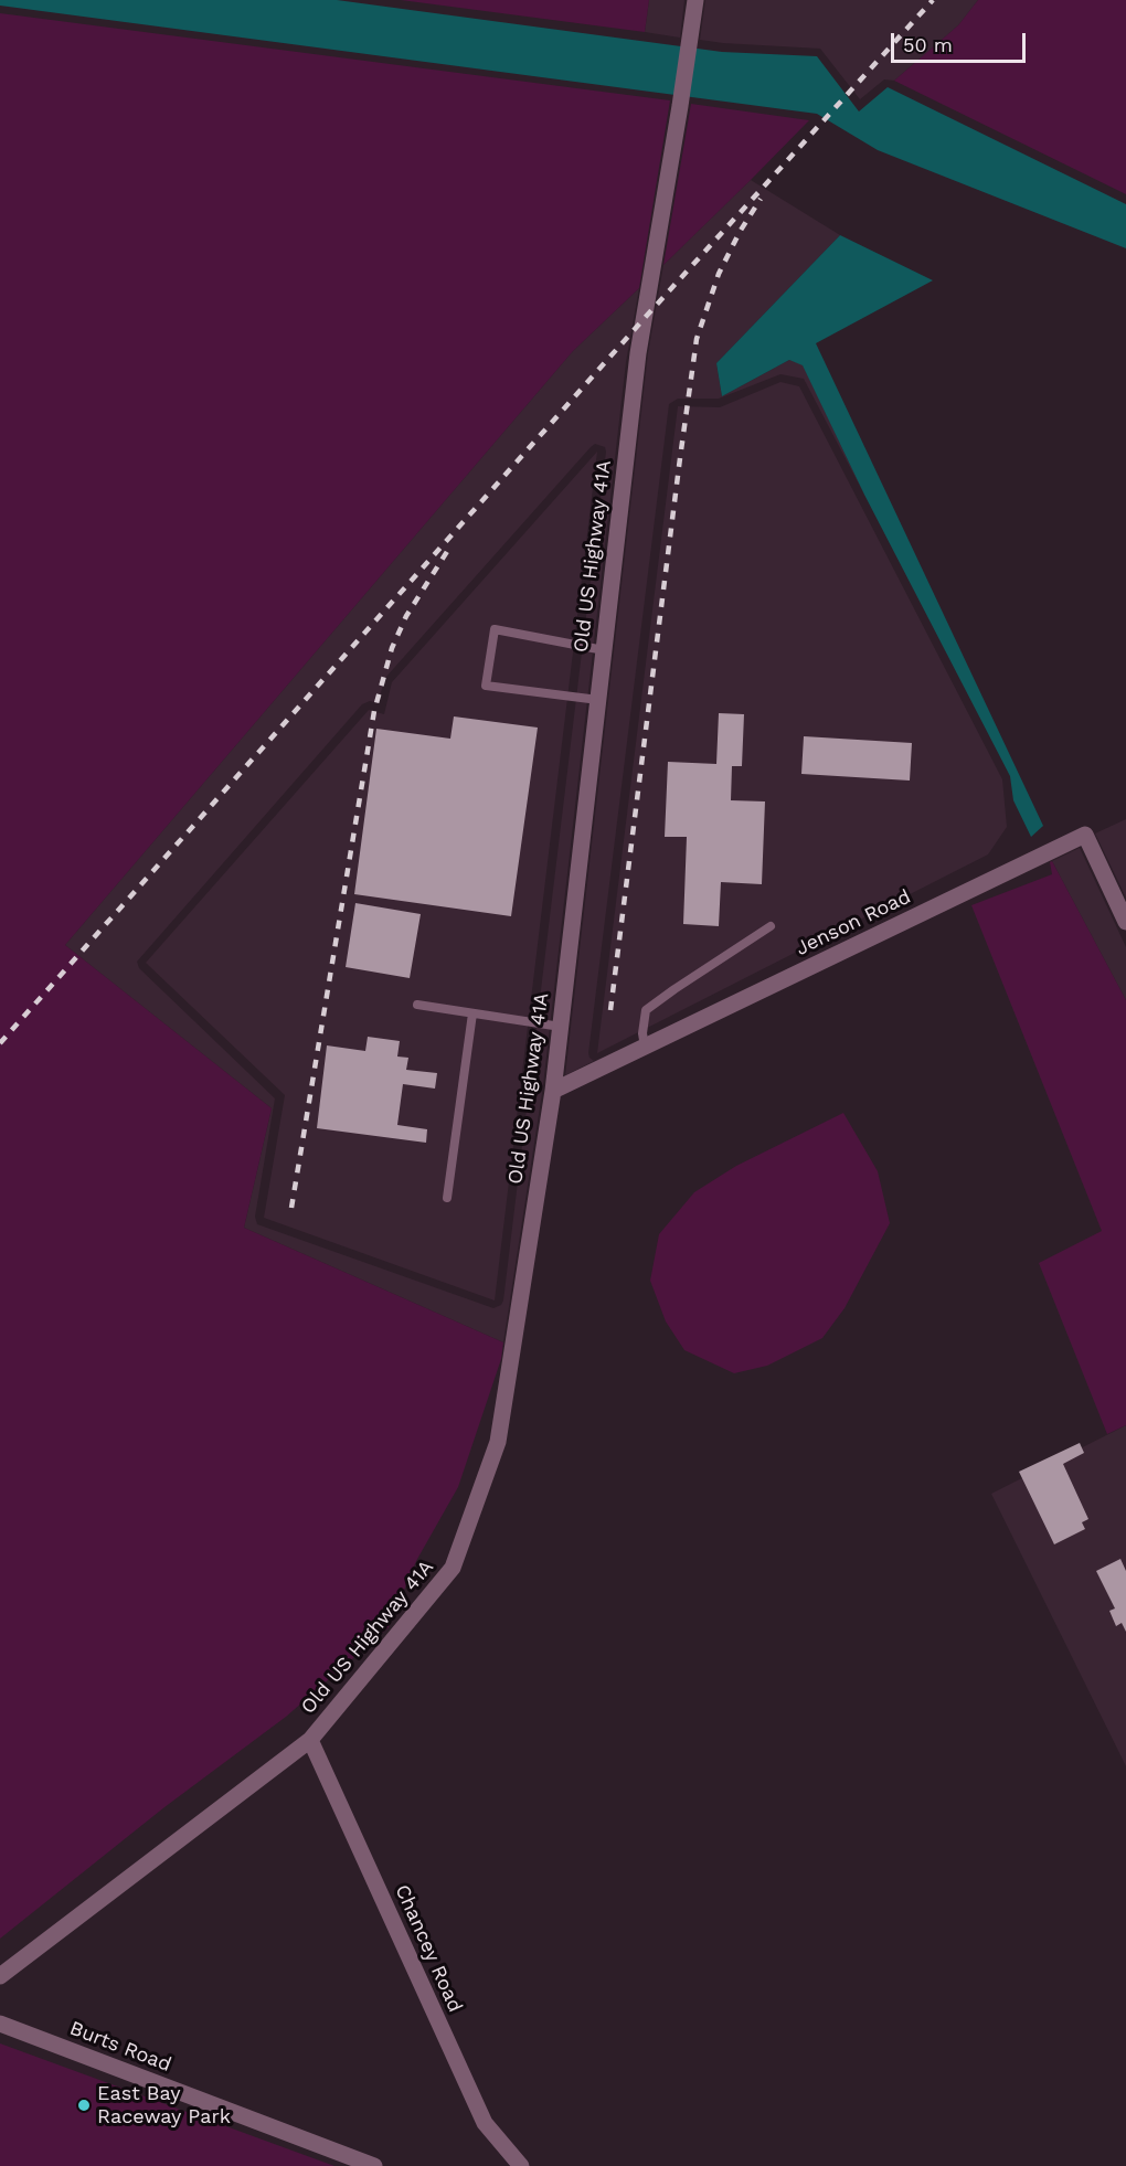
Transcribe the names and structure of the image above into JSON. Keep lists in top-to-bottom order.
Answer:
{
  "streets": {
    "street": [
      "Old US Highway 41A",
      "Jenson Road",
      "Chancey Road",
      "Burts Road"
    ]
  },
  "crossings": [
    ["Old US Highway 41A", "Jenson Road"],
    ["Old US Highway 41A", "Chancey Road"]
  ],
  "places": ["East Bay Raceway Park"],
  "scale_bar": "50 m"
}
